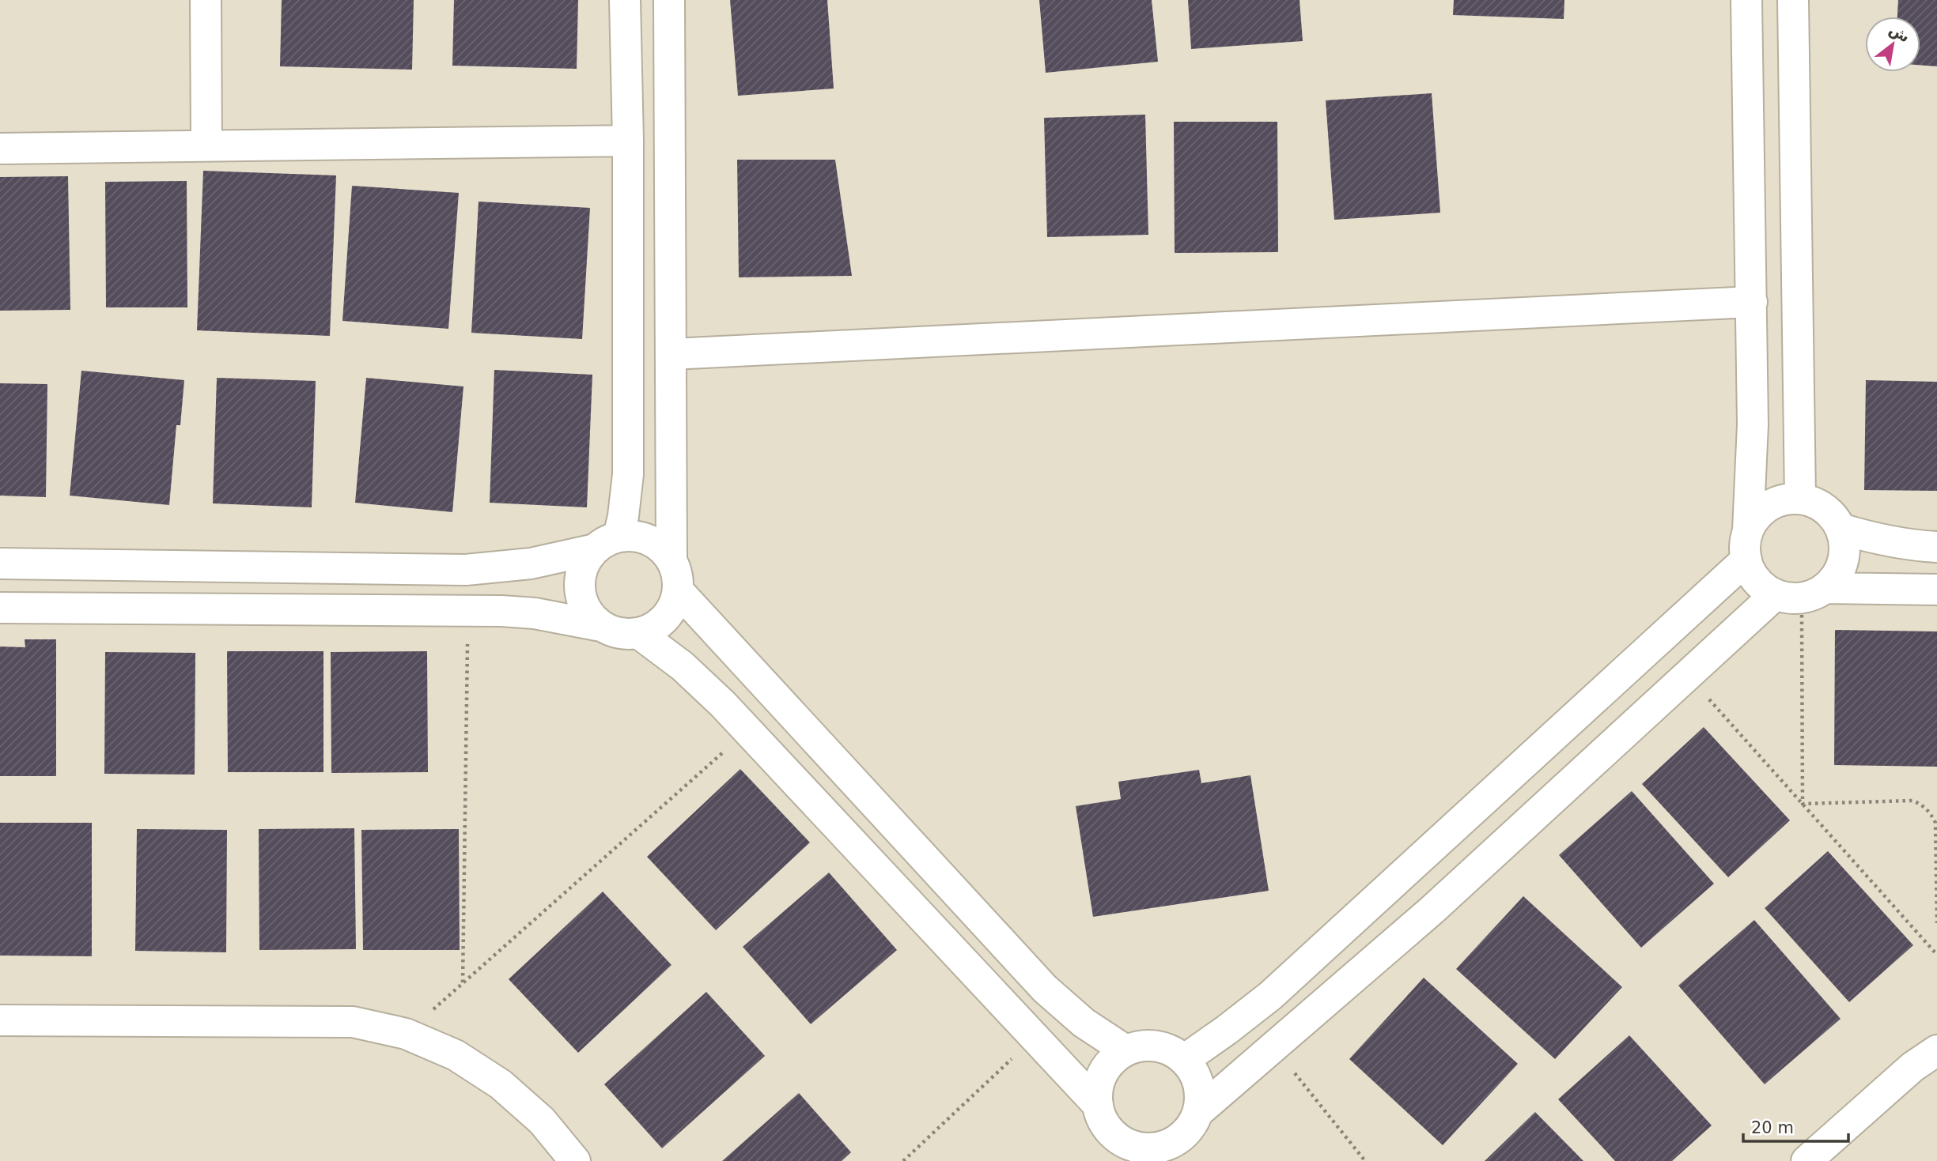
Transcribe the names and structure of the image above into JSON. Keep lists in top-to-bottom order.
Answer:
{
  "scale_bar": "20 m",
  "north": "top right"
}
